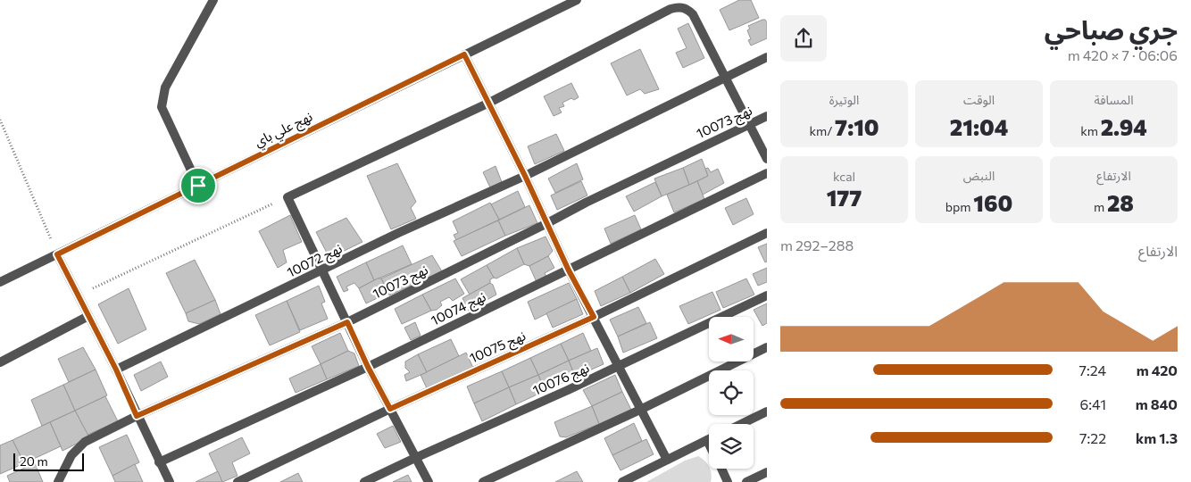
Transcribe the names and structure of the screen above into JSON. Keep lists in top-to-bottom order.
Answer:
{
  "streets": {
    "street": [
      "نهج 10073",
      "نهج علي باي",
      "نهج 10072",
      "نهج 10074",
      "نهج 10075",
      "نهج 10076"
    ]
  },
  "scale_bar": "20 m",
  "north": "left",
  "page": {
    "heading": ["جري صباحي", "06:06 · 7 × 420 m"],
    "stats": [
      ["المسافة", "2.94 km"],
      ["الوقت", "21:04"],
      ["الوتيرة", "7:10 /km"],
      ["الارتفاع", "28 m"],
      ["النبض", "160 bpm"],
      ["kcal", "177"]
    ],
    "chart": ["الارتفاع", "288–292 m"],
    "list": [
      {
        "name": "420 m",
        "note": "7:24"
      },
      {
        "name": "840 m",
        "note": "6:41"
      },
      {
        "name": "1.3 km",
        "note": "7:22"
      }
    ],
    "scale": "20 m"
  }
}
